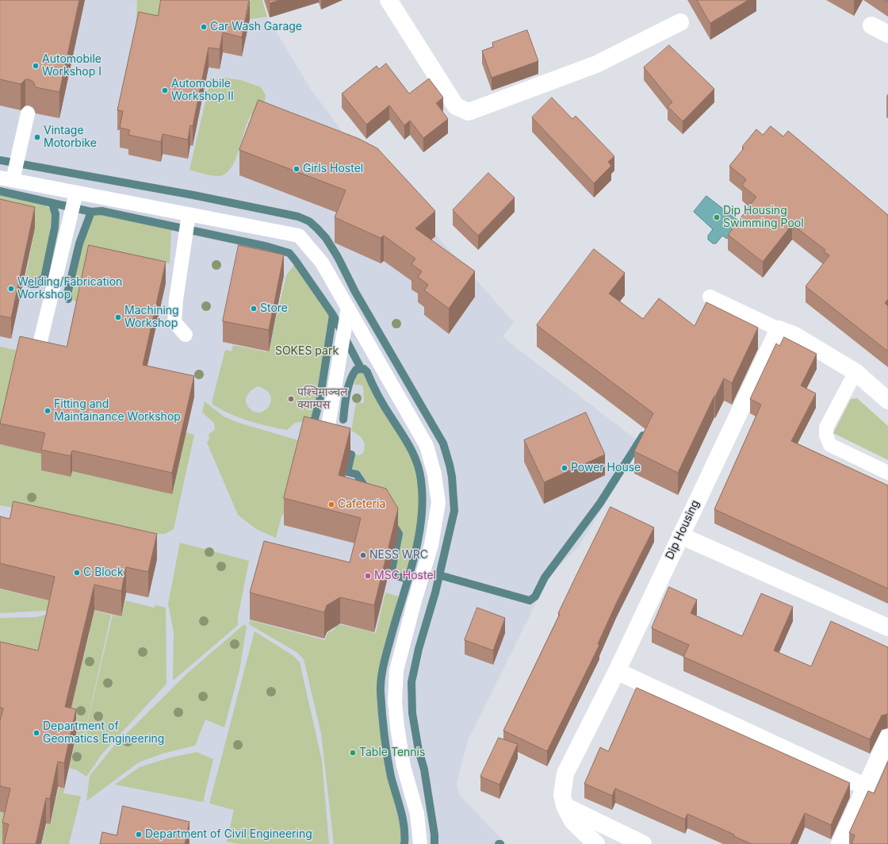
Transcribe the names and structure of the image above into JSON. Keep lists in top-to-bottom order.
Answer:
{
  "streets": {
    "street": ["Dip Housing"]
  },
  "parks": ["SOKES park"],
  "places": [
    "Car Wash Garage",
    "Automobile Workshop I",
    "Automobile Workshop II",
    "Vintage Motorbike",
    "Girls Hostel",
    "Dip Housing Swimming Pool",
    "Welding/Fabrication Workshop",
    "Store",
    "Machining Workshop",
    "पश्‍चिमाञ्‍चल क्याम्पस",
    "Fitting and Maintainance Workshop",
    "Power House",
    "Cafeteria",
    "NESS WRC",
    "C Block",
    "MSC Hostel",
    "Department of Geomatics Engineering",
    "Table Tennis",
    "Department of Civil Engineering"
  ]
}
